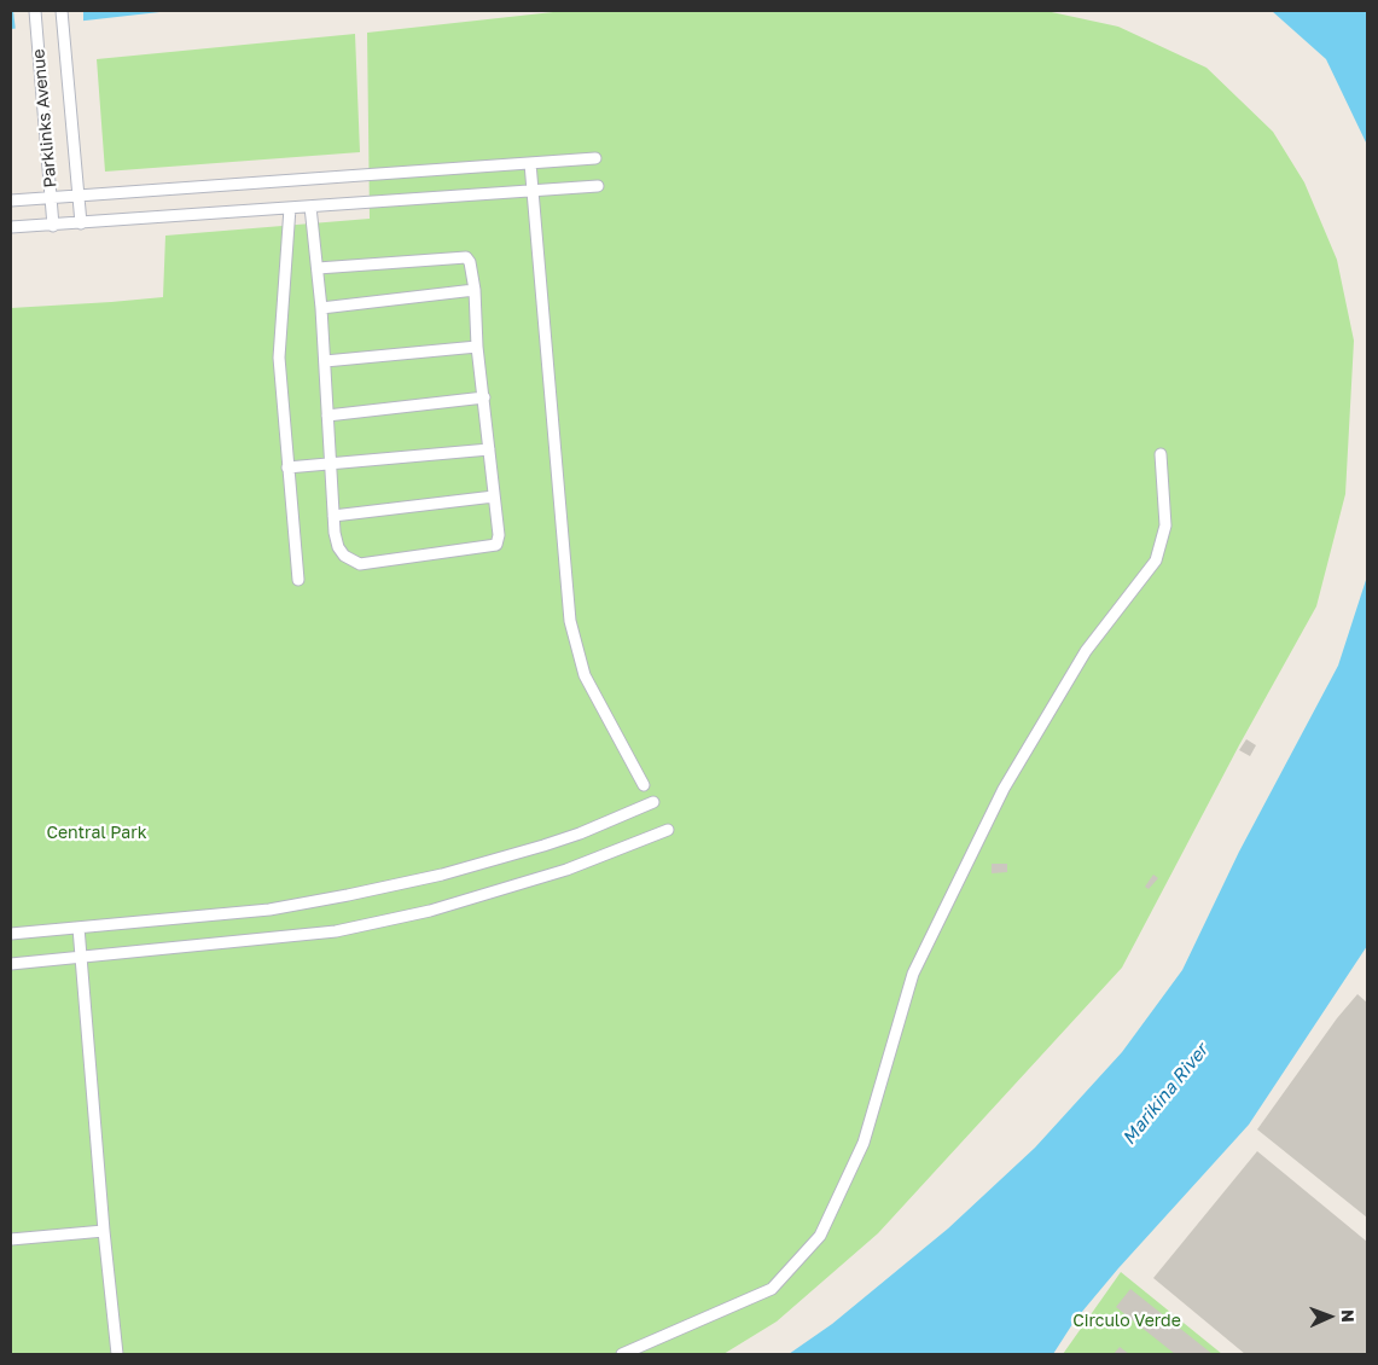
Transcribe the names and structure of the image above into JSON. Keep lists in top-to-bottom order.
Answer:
{
  "streets": {
    "lane": ["Parklinks Avenue"]
  },
  "water": ["Marikina River"],
  "parks": ["Central Park", "Circulo Verde"],
  "north": "right"
}
